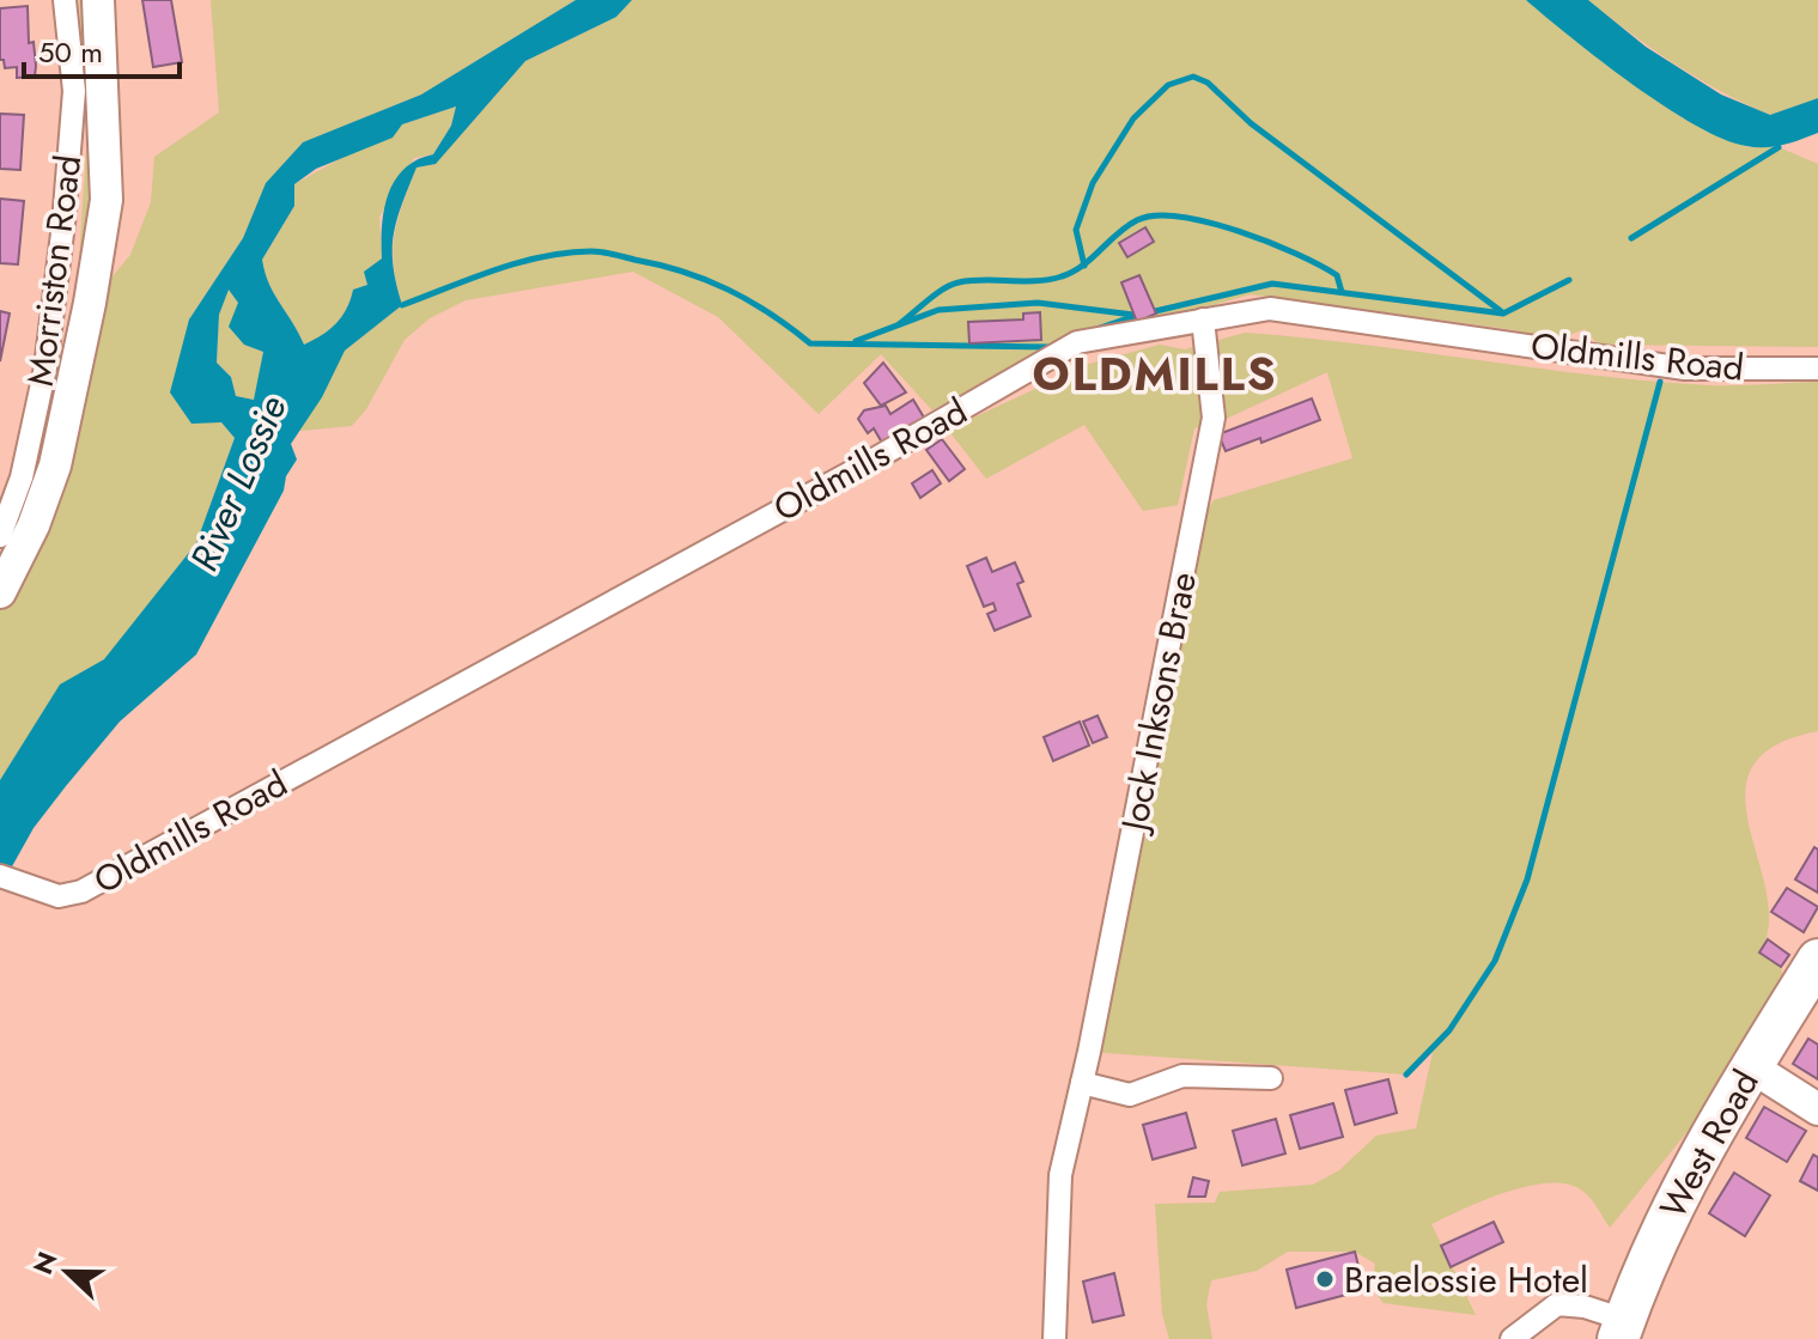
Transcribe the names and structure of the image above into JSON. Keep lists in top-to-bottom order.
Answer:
{
  "streets": {
    "highway": ["West Road"],
    "street": ["Morriston Road", "Oldmills Road", "Jock Inksons Brae"]
  },
  "crossings": [
    ["Oldmills Road", "Jock Inksons Brae"]
  ],
  "districts": ["OLDMILLS"],
  "water": ["River Lossie"],
  "places": ["Braelossie Hotel"],
  "scale_bar": "50 m",
  "north": "left"
}
